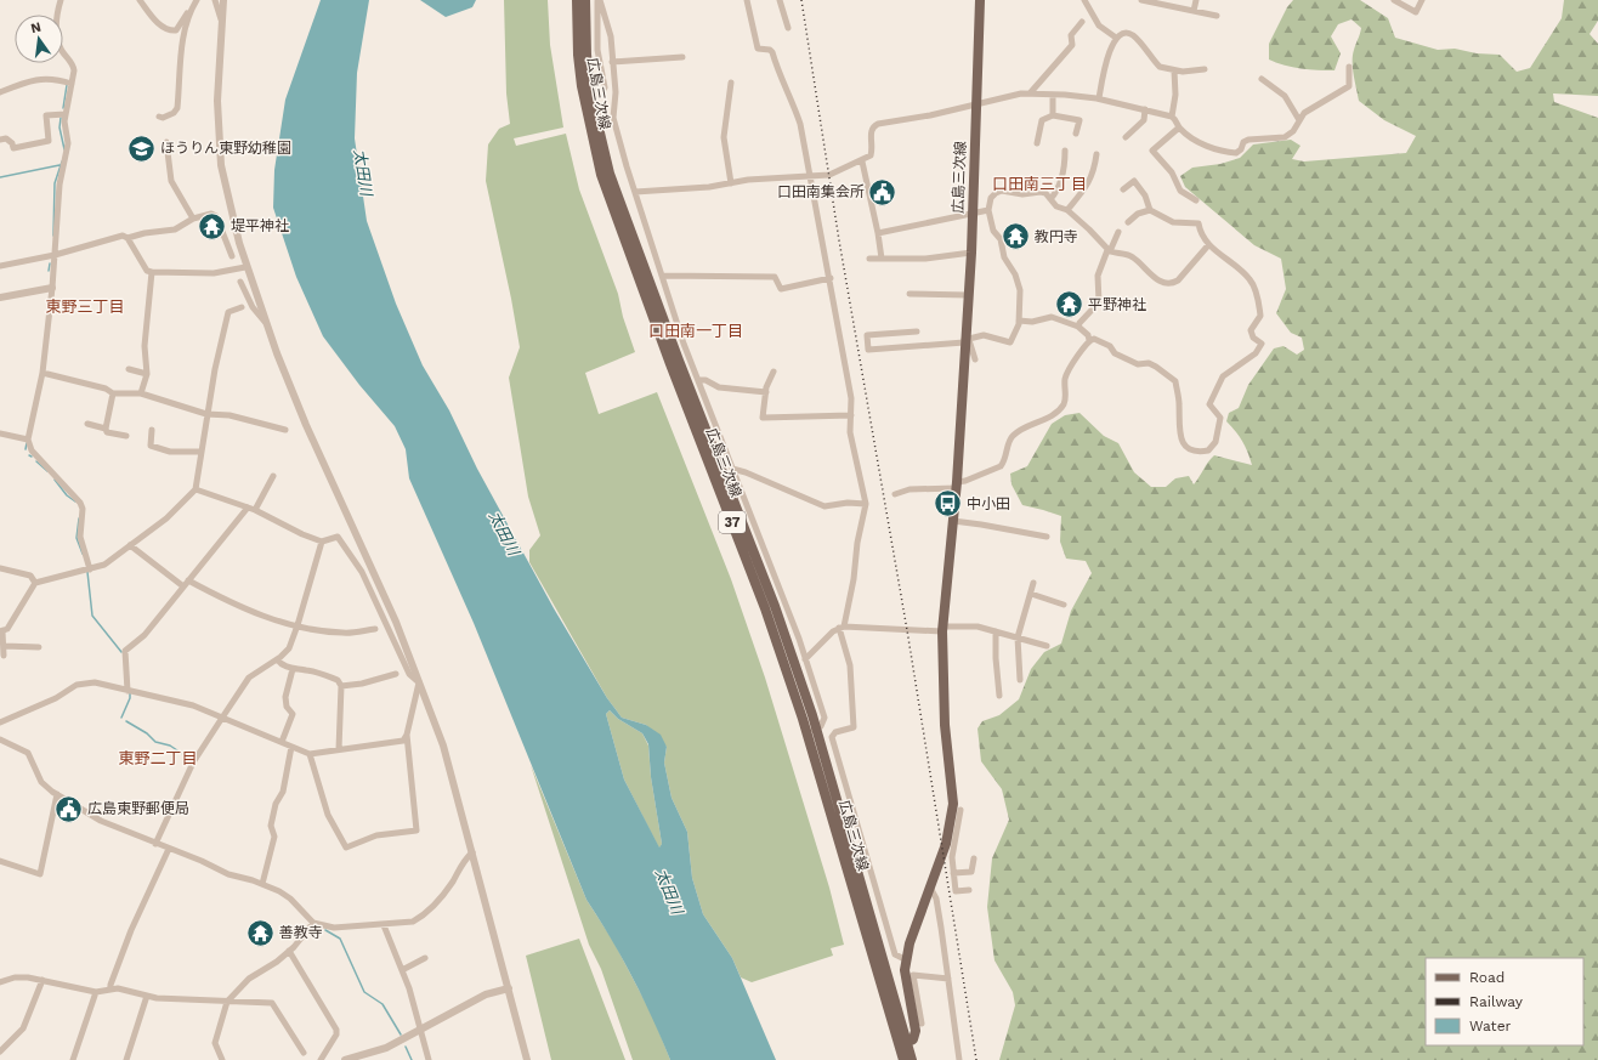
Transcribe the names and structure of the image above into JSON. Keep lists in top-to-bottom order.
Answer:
{
  "streets": {
    "main road": ["広島三次線", "37"]
  },
  "districts": [
    "口田南三丁目",
    "東野三丁目",
    "口田南一丁目",
    "東野二丁目"
  ],
  "water": ["太田川"],
  "places": {
    "school or university": ["ほうりん東野幼稚園"],
    "public building": ["口田南集会所", "広島東野郵便局"],
    "temple": [
      "堤平神社",
      "教円寺",
      "平野神社",
      "善教寺"
    ],
    "bus stop": ["中小田"]
  },
  "legend": ["Road", "Railway", "Water"],
  "north": "top"
}
